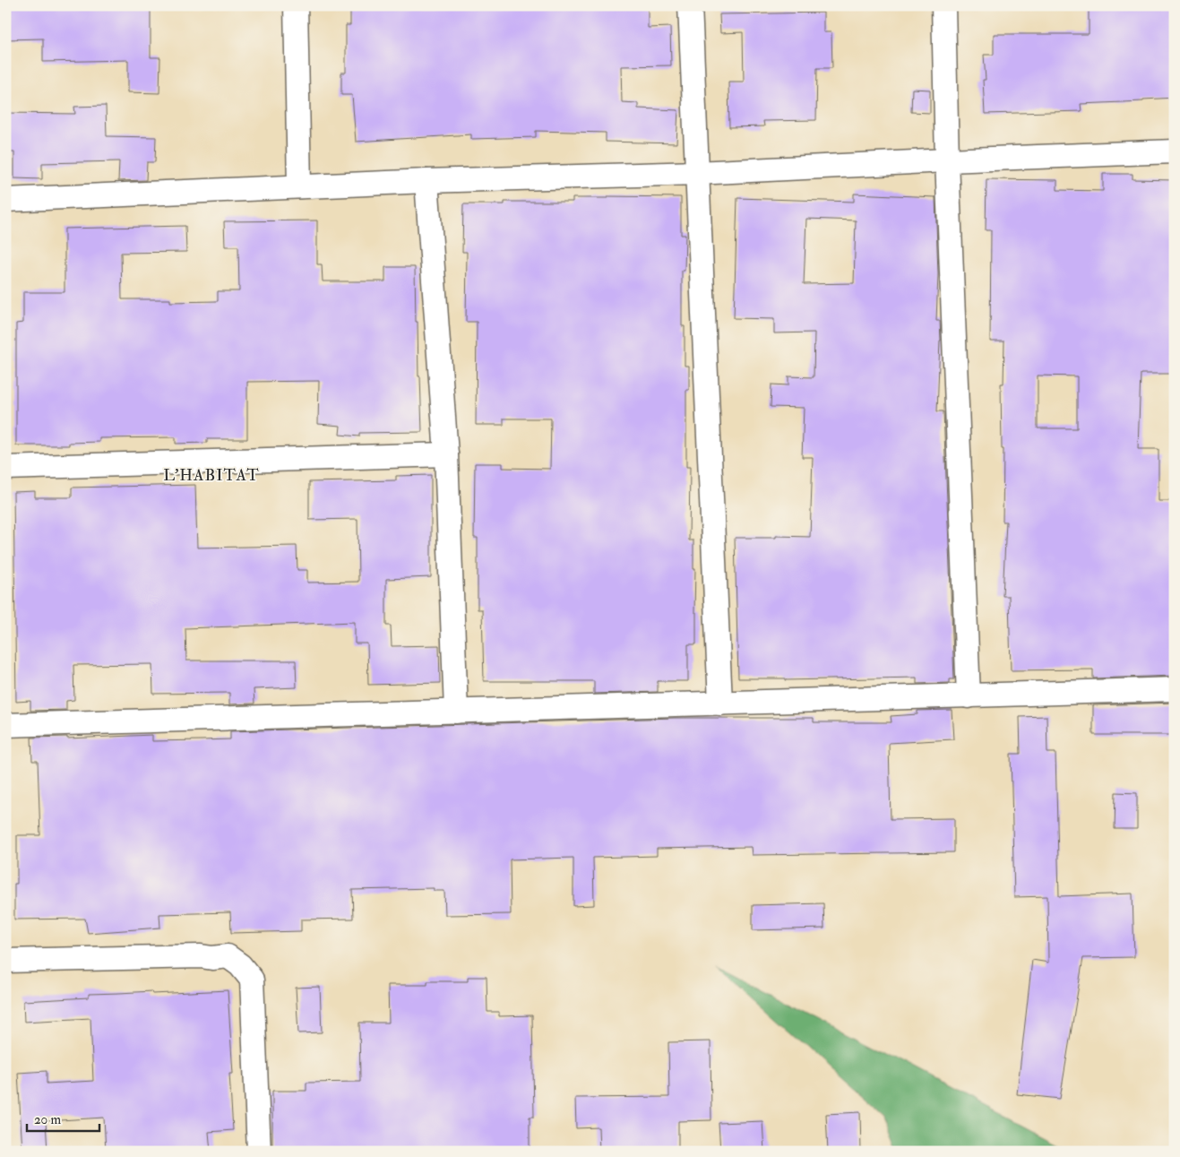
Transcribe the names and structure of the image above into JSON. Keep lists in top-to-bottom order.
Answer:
{
  "districts": ["L’HABITAT"],
  "scale_bar": "20 m"
}
